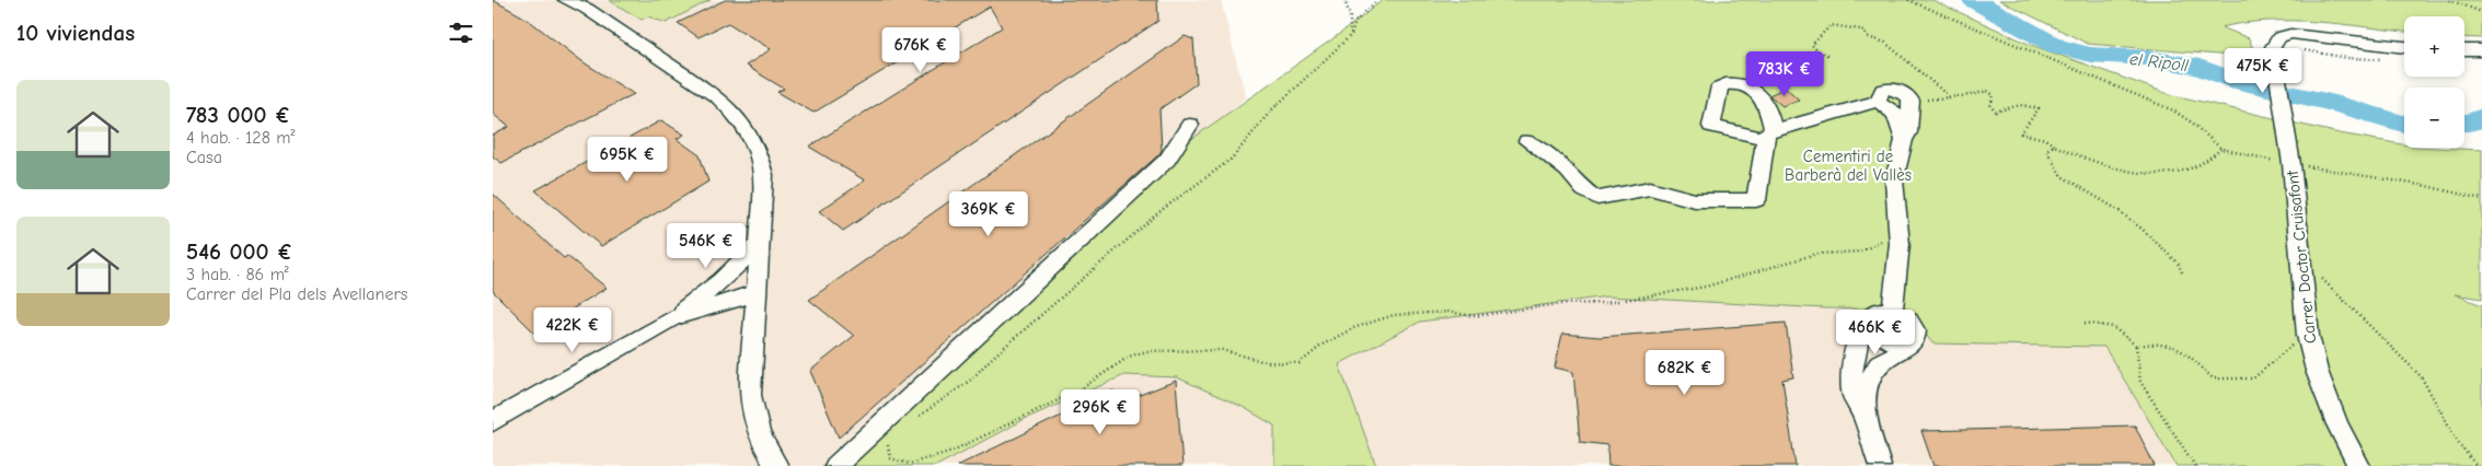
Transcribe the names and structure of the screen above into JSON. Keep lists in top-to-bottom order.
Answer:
{
  "streets": {
    "street": ["Carrer Doctor Cruisafont"]
  },
  "water": ["el Ripoll"],
  "parks": ["Cementiri de Barberà del Vallès"],
  "page": {
    "heading": "10 viviendas",
    "map_buttons": ["+", "−"],
    "price": [
      "676K €",
      "475K €",
      "783K €",
      "695K €",
      "369K €",
      "546K €",
      "422K €",
      "466K €",
      "682K €",
      "296K €"
    ],
    "list": [
      {
        "name": "783 000 €",
        "note": "4 hab. · 128 m² · Casa"
      },
      {
        "name": "546 000 €",
        "note": "3 hab. · 86 m² · Carrer del Pla dels Avellaners"
      }
    ]
  }
}
